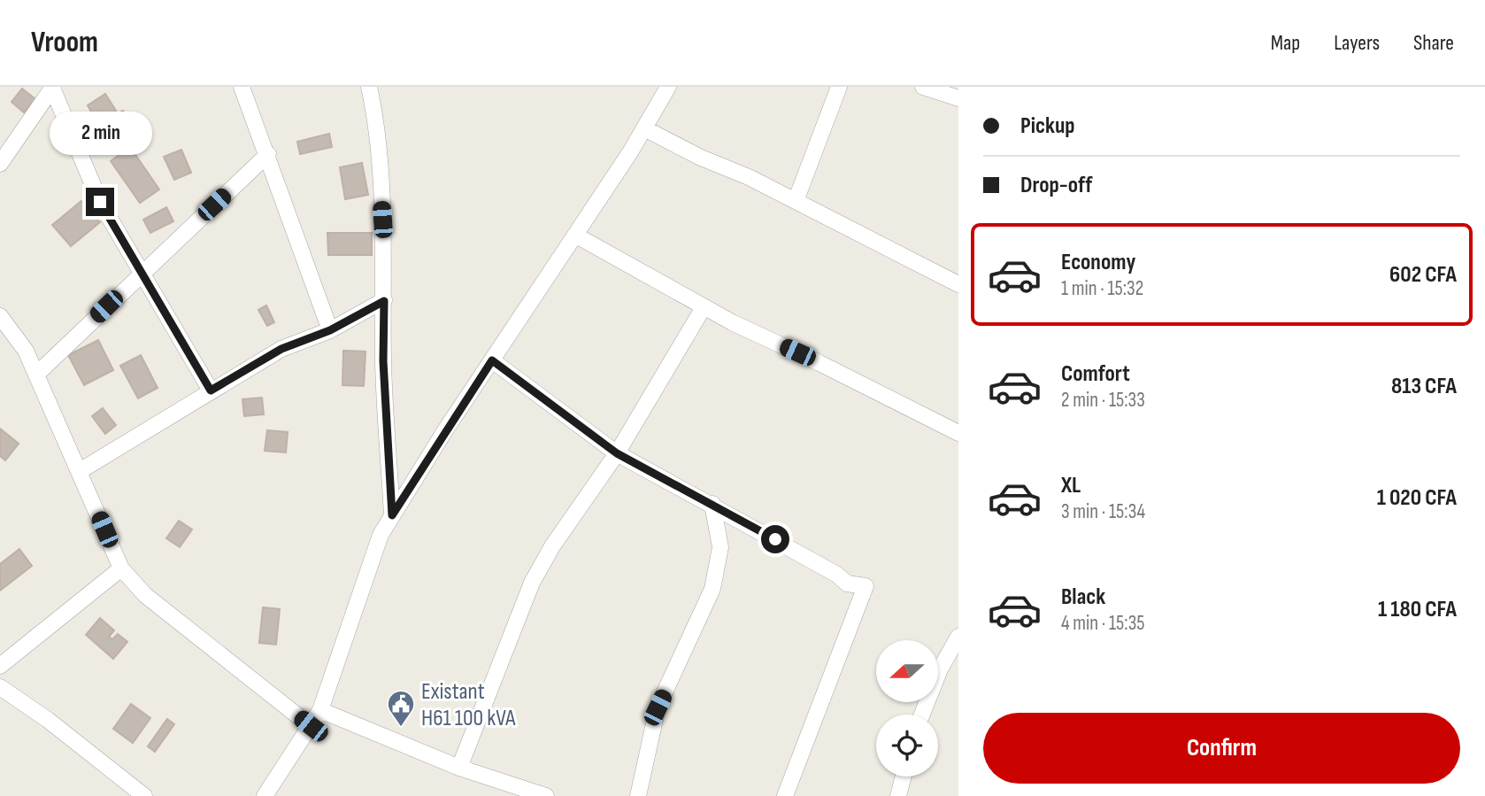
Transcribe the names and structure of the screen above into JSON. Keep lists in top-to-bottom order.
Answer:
{
  "places": {
    "public building": ["Existant H61 100 kVA"]
  },
  "north": "left",
  "page": {
    "header": "Vroom",
    "nav": ["Map", "Layers", "Share"],
    "banner": ["Pickup", "Drop-off"],
    "bubble": "2 min",
    "list": [
      {
        "name": "Economy",
        "note": "1 min · 15:32",
        "value": "602 CFA"
      },
      {
        "name": "Comfort",
        "note": "2 min · 15:33",
        "value": "813 CFA"
      },
      {
        "name": "XL",
        "note": "3 min · 15:34",
        "value": "1 020 CFA"
      },
      {
        "name": "Black",
        "note": "4 min · 15:35",
        "value": "1 180 CFA"
      }
    ],
    "buttons": "Confirm"
  }
}
